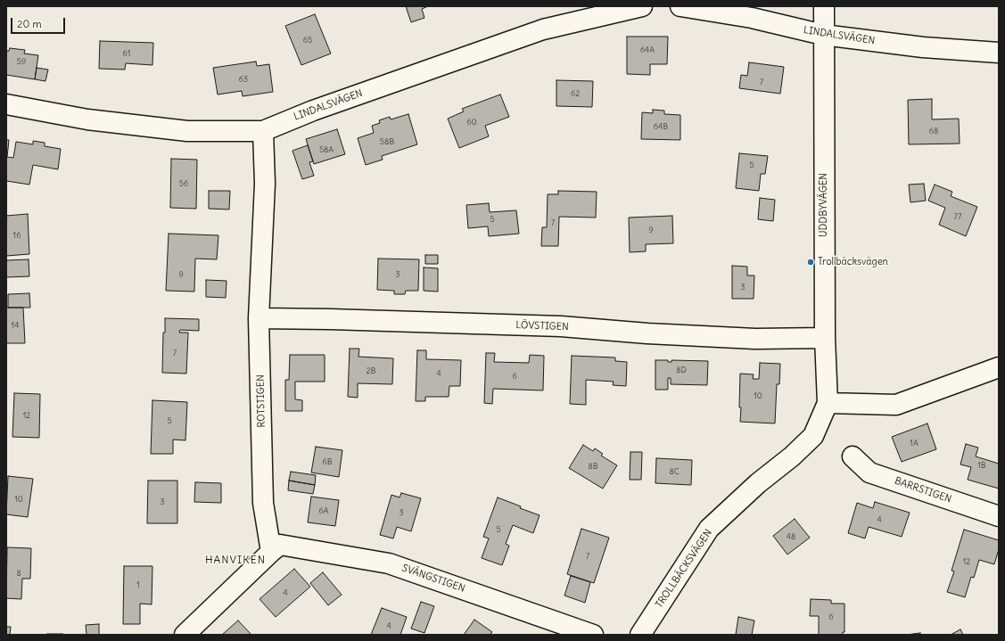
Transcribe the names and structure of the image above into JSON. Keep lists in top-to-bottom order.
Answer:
{
  "streets": {
    "street": [
      "LINDALSVÄGEN",
      "UDDBYVÄGEN",
      "LÖVSTIGEN",
      "ROTSTIGEN",
      "BARRSTIGEN",
      "TROLLBÄCKSVÄGEN",
      "SVÄNGSTIGEN"
    ]
  },
  "crossings": [
    ["LINDALSVÄGEN", "UDDBYVÄGEN"],
    ["LINDALSVÄGEN", "ROTSTIGEN"],
    ["UDDBYVÄGEN", "LÖVSTIGEN"],
    ["UDDBYVÄGEN", "TROLLBÄCKSVÄGEN"],
    ["LÖVSTIGEN", "ROTSTIGEN"],
    ["ROTSTIGEN", "SVÄNGSTIGEN"]
  ],
  "districts": ["HANVIKEN"],
  "places": ["Trollbäcksvägen"],
  "house_numbers": [
    "65",
    "64A",
    "61",
    "59",
    "63",
    "7",
    "62",
    "60",
    "64B",
    "68",
    "58B",
    "58A",
    "5",
    "56",
    "77",
    "5",
    "7",
    "9",
    "16",
    "9",
    "3",
    "3",
    "14",
    "7",
    "8D",
    "2B",
    "4",
    "6",
    "10",
    "12",
    "5",
    "1A",
    "6B",
    "1B",
    "8B",
    "8C",
    "10",
    "3",
    "6A",
    "3",
    "4",
    "5",
    "48",
    "7",
    "12",
    "8",
    "1",
    "4",
    "6",
    "4"
  ],
  "scale_bar": "20 m"
}
